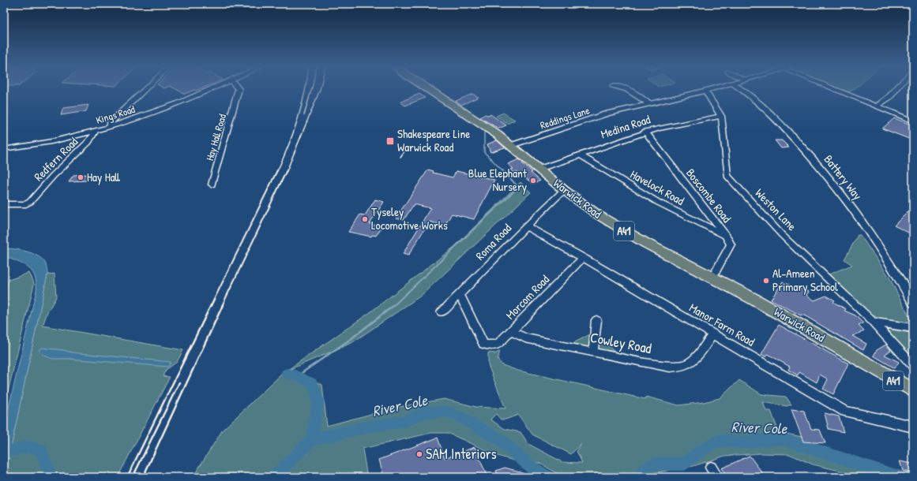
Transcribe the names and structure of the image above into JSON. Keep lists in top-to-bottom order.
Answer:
{
  "streets": {
    "highway": ["Warwick Road", "A41"],
    "street": [
      "Kings Road",
      "Reddings Lane",
      "Medina Road",
      "Hay Hall Road",
      "Redfern Road",
      "Battery Way",
      "Havelock Road",
      "Boscombe Road",
      "Weston Lane",
      "Roma Road",
      "Morcom Road",
      "Manor Farm Road",
      "Cowley Road"
    ]
  },
  "crossings": [
    ["Kings Road", "Redfern Road"],
    ["Reddings Lane", "Warwick Road"],
    ["Reddings Lane", "Weston Lane"],
    ["Medina Road", "Havelock Road"],
    ["Medina Road", "Boscombe Road"],
    ["Medina Road", "Warwick Road"],
    ["Medina Road", "Weston Lane"],
    ["Havelock Road", "Boscombe Road"],
    ["Boscombe Road", "Warwick Road"],
    ["Warwick Road", "Roma Road"],
    ["Roma Road", "Morcom Road"],
    ["Roma Road", "Manor Farm Road"],
    ["Morcom Road", "Manor Farm Road"],
    ["Morcom Road", "Cowley Road"],
    ["Manor Farm Road", "Cowley Road"]
  ],
  "water": ["River Cole"],
  "places": {
    "transit": ["Shakespeare Line Warwick Road"],
    "other": [
      "Hay Hall",
      "Blue Elephant Nursery",
      "Tyseley Locomotive Works",
      "Al-Ameen Primary School",
      "SAM Interiors"
    ]
  }
}
